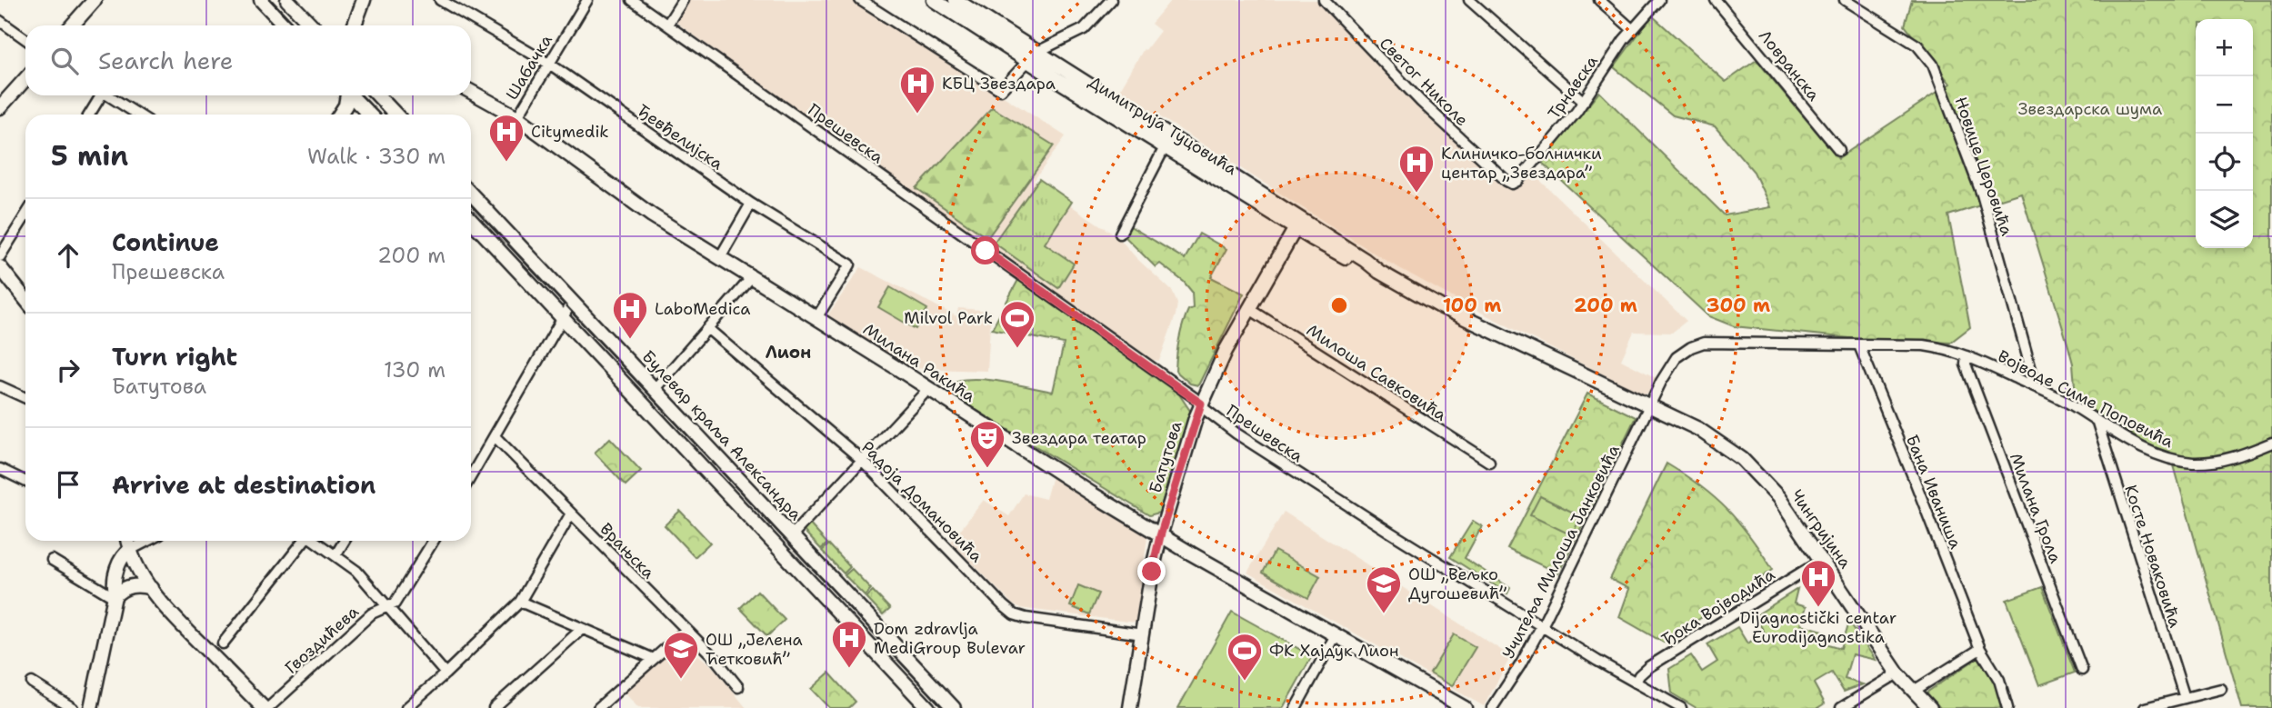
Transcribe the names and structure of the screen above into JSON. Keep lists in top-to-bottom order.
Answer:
{
  "streets": {
    "main road": [
      "Димитрија Туцовића",
      "Милана Ракића",
      "Булевар краља Александра",
      "Батутова",
      "Чингријина"
    ],
    "street": [
      "Ловранска",
      "Шабачка",
      "Светог Николе",
      "Трнавска",
      "Прешевска",
      "Ђевђелијска",
      "Новице Церовића",
      "Милоша Савковића",
      "Војводе Симе Поповића",
      "Бана Иваниша",
      "Радоја Домановића",
      "Милана Грола",
      "Врањска",
      "Учитеља Милоша Јанковића",
      "Косте Новаковића",
      "Ђока Војводића",
      "Гвоздићева"
    ]
  },
  "crossings": [
    ["Шабачка", "Ђевђелијска"],
    ["Шабачка", "Милана Ракића"],
    ["Светог Николе", "Трнавска"],
    ["Димитрија Туцовића", "Војводе Симе Поповића"],
    ["Димитрија Туцовића", "Батутова"],
    ["Димитрија Туцовића", "Чингријина"],
    ["Димитрија Туцовића", "Учитеља Милоша Јанковића"],
    ["Прешевска", "Батутова"],
    ["Прешевска", "Учитеља Милоша Јанковића"],
    ["Прешевска", "Ђока Војводића"],
    ["Ђевђелијска", "Милана Ракића"],
    ["Новице Церовића", "Војводе Симе Поповића"],
    ["Милана Ракића", "Батутова"],
    ["Милоша Савковића", "Батутова"],
    ["Војводе Симе Поповића", "Бана Иваниша"],
    ["Војводе Симе Поповића", "Милана Грола"],
    ["Војводе Симе Поповића", "Чингријина"],
    ["Војводе Симе Поповића", "Учитеља Милоша Јанковића"],
    ["Војводе Симе Поповића", "Косте Новаковића"],
    ["Батутова", "Радоја Домановића"],
    ["Чингријина", "Учитеља Милоша Јанковића"],
    ["Чингријина", "Ђока Војводића"]
  ],
  "districts": ["Лион"],
  "parks": ["Звездарска шума"],
  "places": {
    "hospital": [
      "КБЦ Звездара",
      "Citymedik",
      "Клиничко-болнички центар „Звездара”",
      "LaboMedica",
      "Dijagnostički centar Eurodijagnostika",
      "Dom zdravlja MediGroup Bulevar"
    ],
    "sports": ["Milvol Park", "ФК Хајдук Лион"],
    "theatre": ["Звездара театар"],
    "school or university": ["ОШ „Вељко Дугошевић”", "ОШ „Јелена Ћетковић”"]
  },
  "page": {
    "map_buttons": ["+", "−"],
    "search": "Search here",
    "heading": ["5 min", "Walk · 330 m"],
    "list": [
      ["Continue", "Прешевска", "200 m"],
      ["Turn right", "Батутова", "130 m"],
      "Arrive at destination"
    ]
  },
  "rings": ["100 m", "200 m", "300 m"]
}
